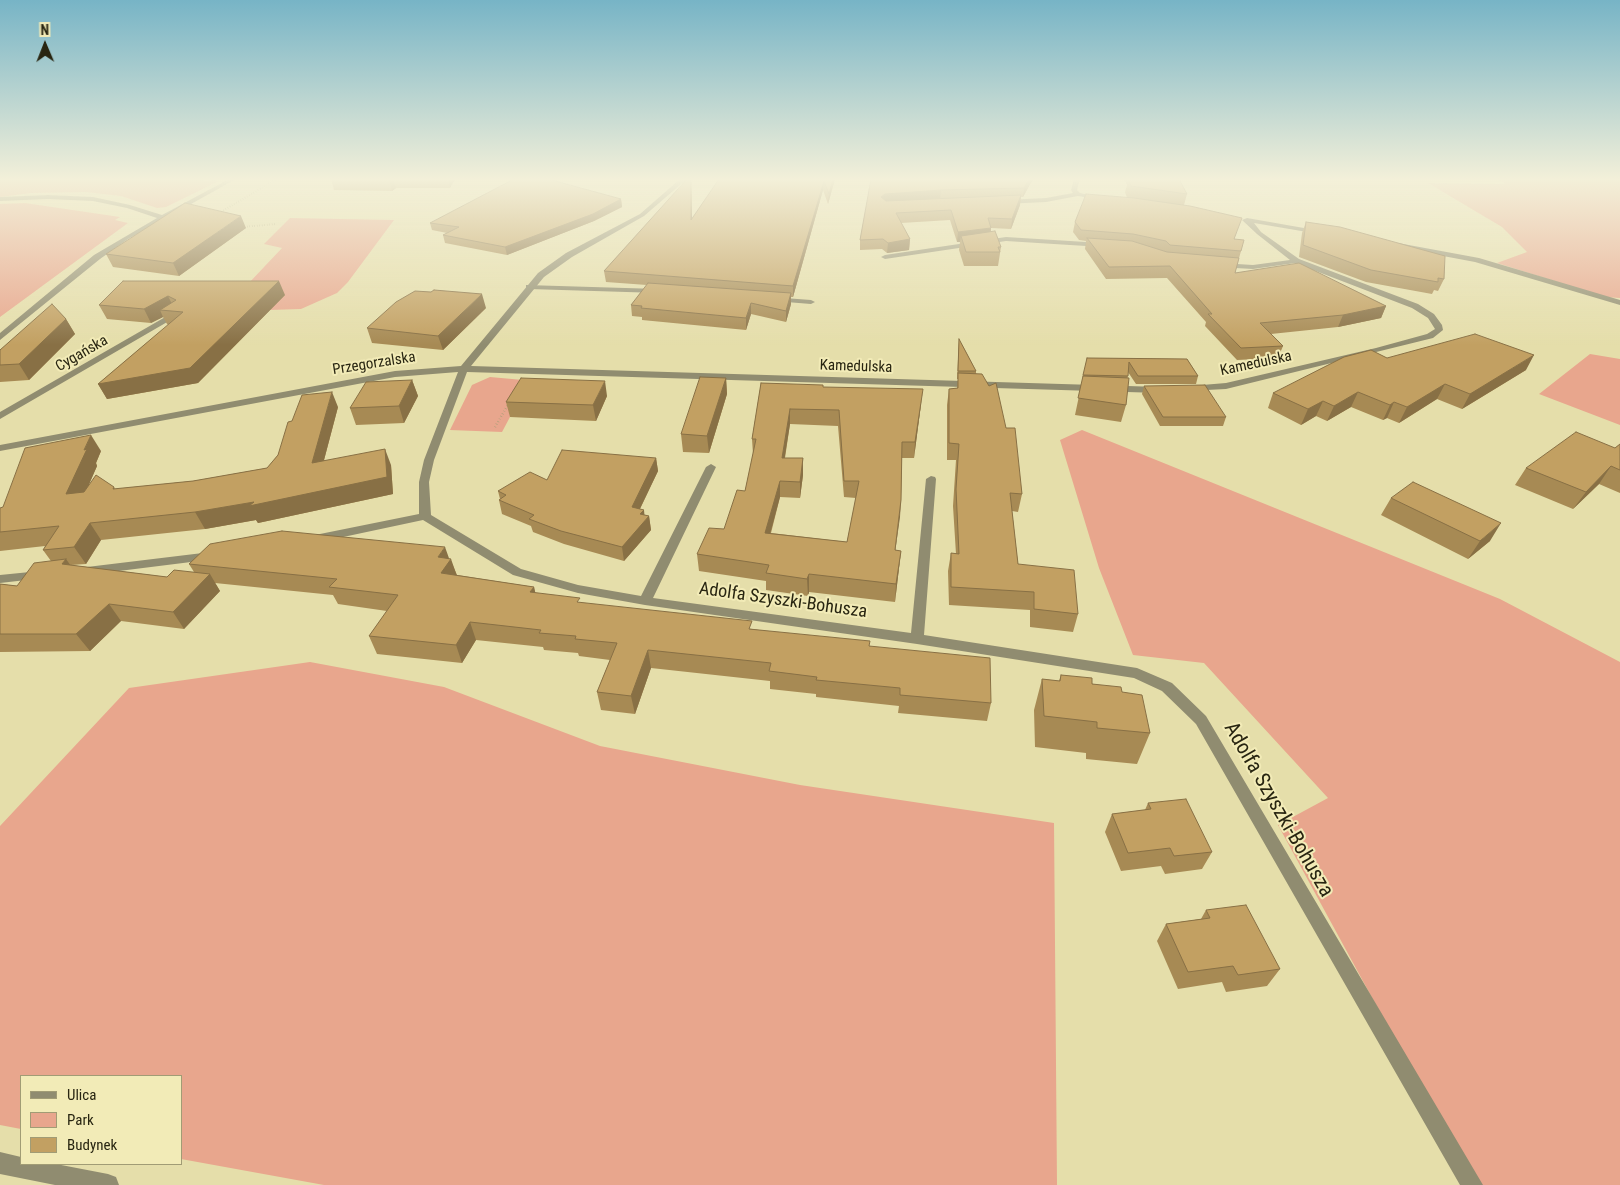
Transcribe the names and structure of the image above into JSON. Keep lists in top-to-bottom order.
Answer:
{
  "streets": {
    "street": [
      "Cygańska",
      "Przegorzalska",
      "Kamedulska",
      "Adolfa Szyszki-Bohusza"
    ]
  },
  "crossings": [
    ["Przegorzalska", "Kamedulska"]
  ],
  "legend": ["Ulica", "Park", "Budynek"],
  "north": "top"
}
